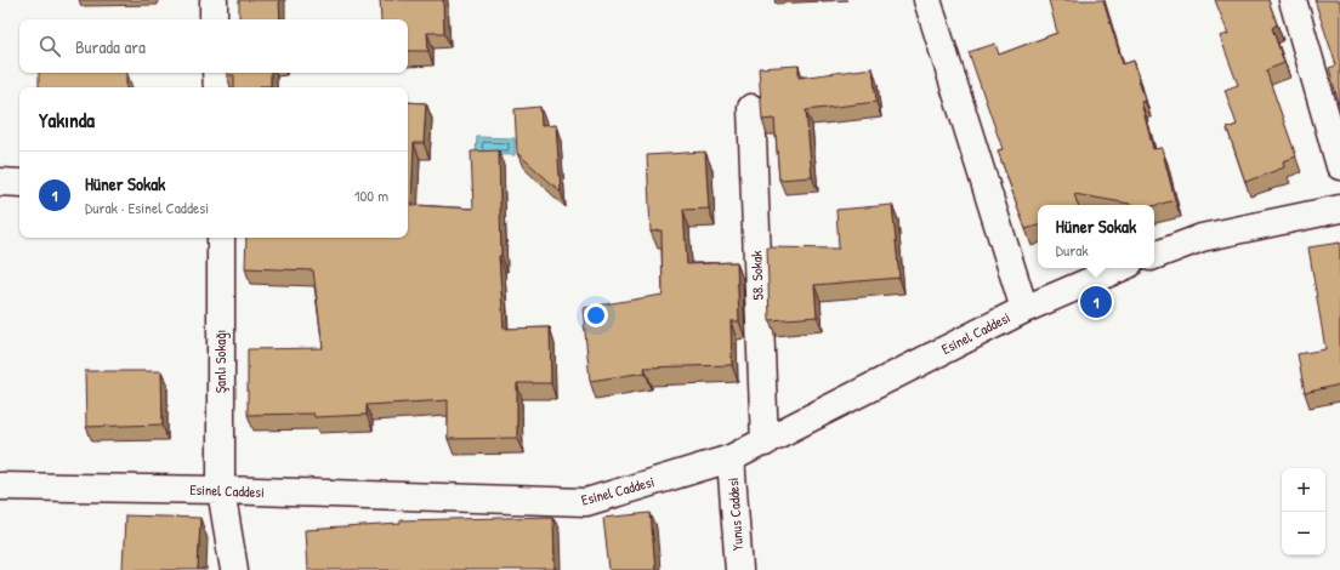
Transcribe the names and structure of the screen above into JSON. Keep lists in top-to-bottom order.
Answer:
{
  "streets": {
    "street": [
      "58. Sokak",
      "Esinel Caddesi",
      "Şanlı Sokağı",
      "Yunus Caddesi"
    ]
  },
  "crossings": [
    ["58. Sokak", "Esinel Caddesi"],
    ["Esinel Caddesi", "Şanlı Sokağı"],
    ["Esinel Caddesi", "Yunus Caddesi"]
  ],
  "page": {
    "search": "Burada ara",
    "heading": "Yakında",
    "list": [
      {
        "mark": "1",
        "name": "Hüner Sokak",
        "note": "Durak · Esinel Caddesi",
        "value": "100 m"
      }
    ],
    "popup": ["Hüner Sokak", "Durak"],
    "pins": "1",
    "map_buttons": ["+", "−"]
  }
}
